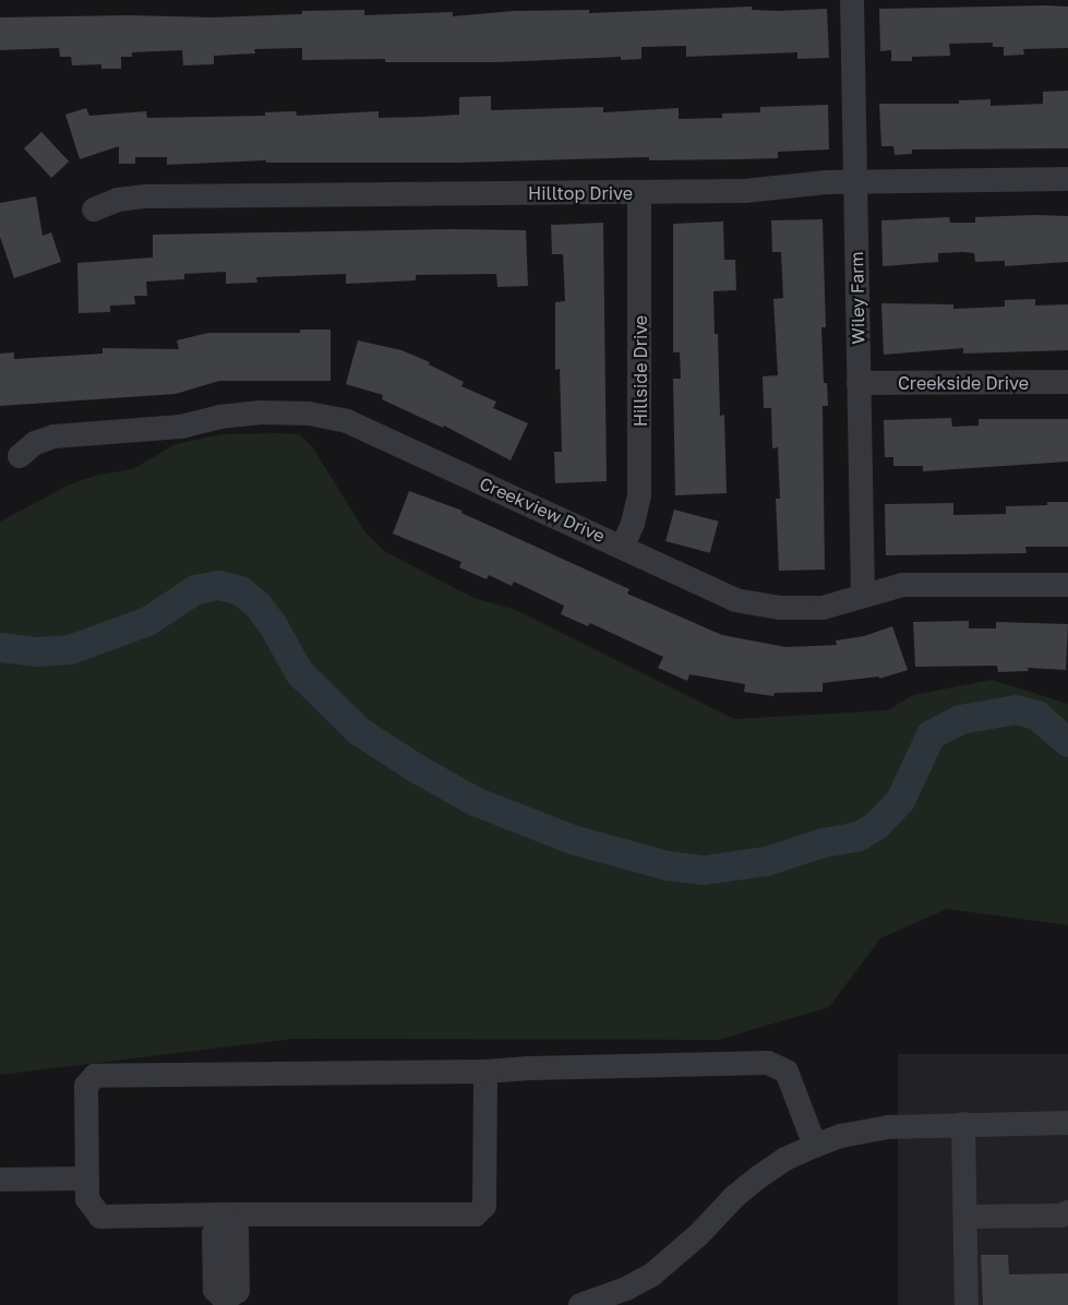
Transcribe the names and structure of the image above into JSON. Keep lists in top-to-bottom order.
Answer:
{
  "streets": {
    "street": [
      "Hilltop Drive",
      "Wiley Farm",
      "Hillside Drive",
      "Creekside Drive",
      "Creekview Drive"
    ]
  },
  "crossings": [
    ["Hilltop Drive", "Wiley Farm"],
    ["Hilltop Drive", "Hillside Drive"],
    ["Wiley Farm", "Creekside Drive"],
    ["Wiley Farm", "Creekview Drive"],
    ["Hillside Drive", "Creekview Drive"]
  ]
}
